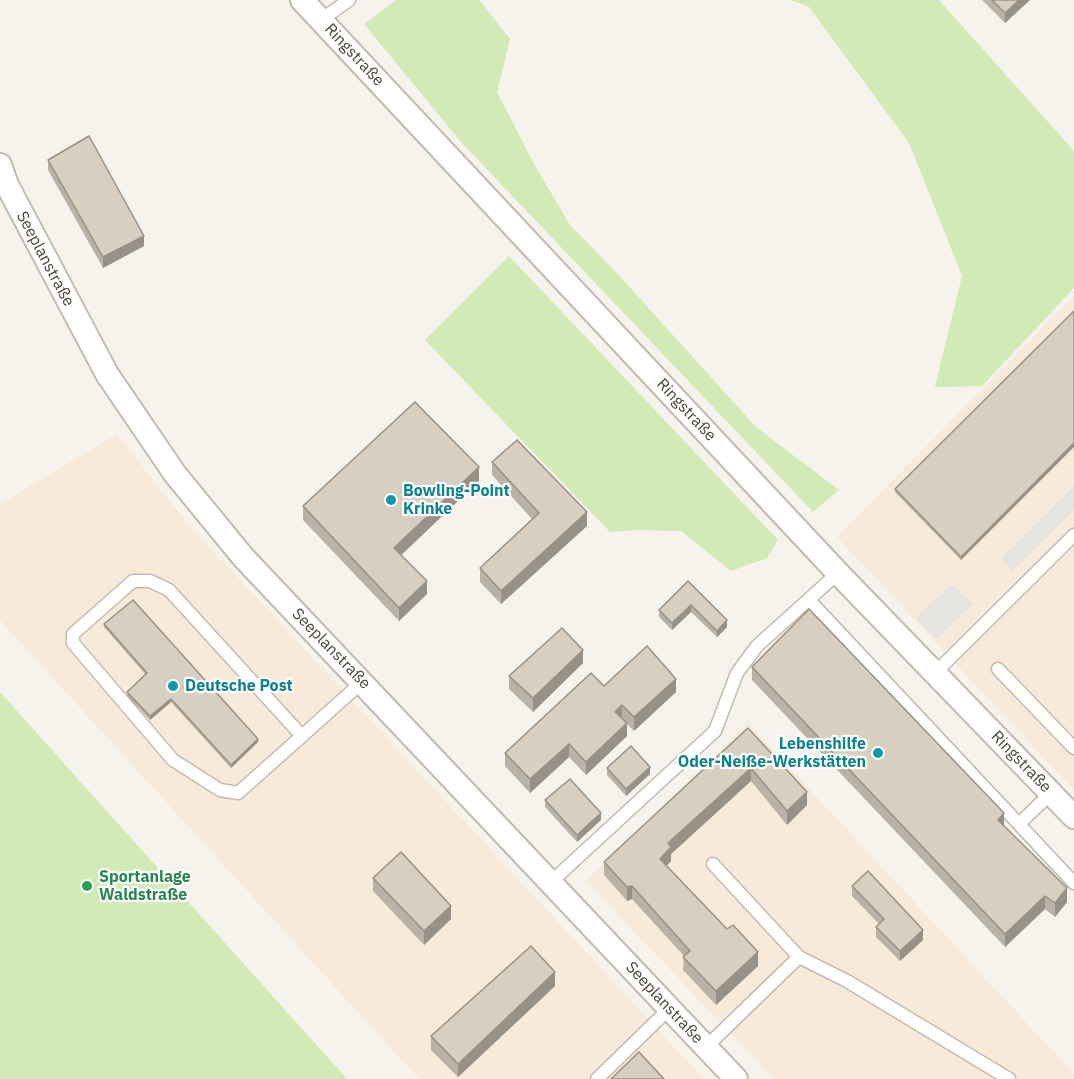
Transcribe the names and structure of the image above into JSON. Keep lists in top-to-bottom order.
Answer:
{
  "streets": {
    "street": ["Ringstraße", "Seeplanstraße"]
  },
  "places": [
    "Bowling-Point Krinke",
    "Deutsche Post",
    "Lebenshilfe Oder-Neiße-Werkstätten",
    "Sportanlage Waldstraße"
  ]
}
